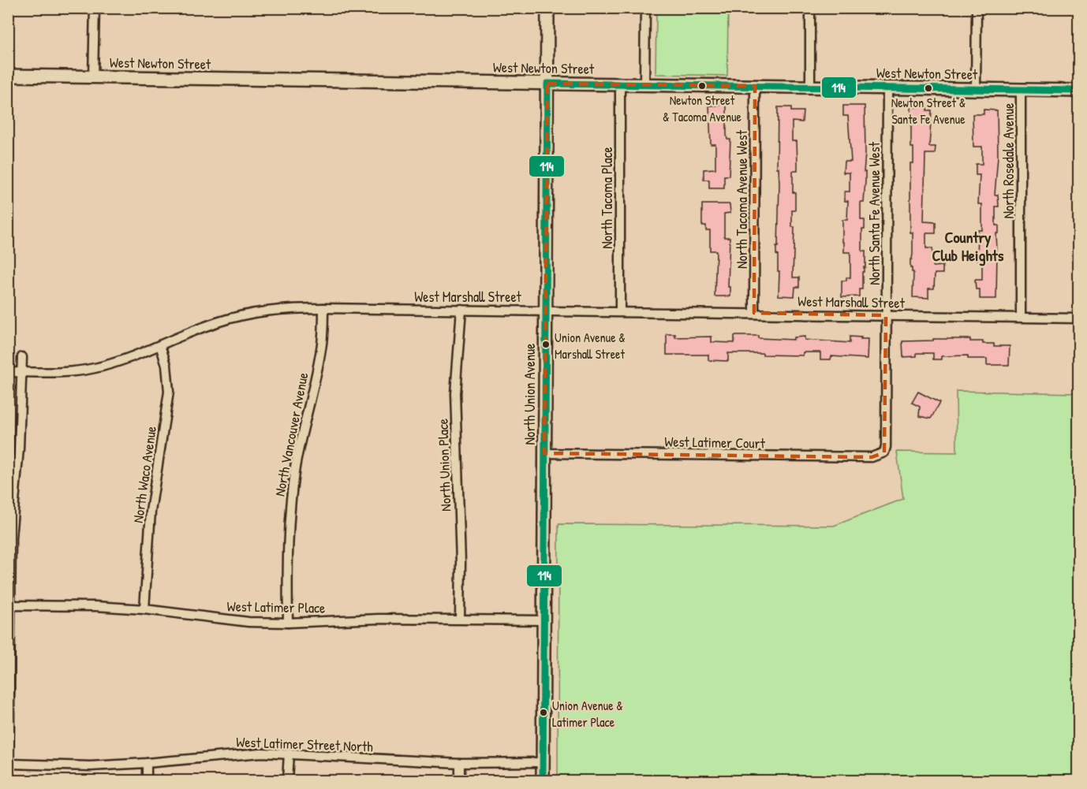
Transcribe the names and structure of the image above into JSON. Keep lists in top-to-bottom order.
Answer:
{
  "streets": {
    "street": [
      "West Newton Street",
      "North Rosedale Avenue",
      "North Tacoma Place",
      "North Tacoma Avenue West",
      "North Santa Fe Avenue West",
      "West Marshall Street",
      "North Union Avenue",
      "North Vancouver Avenue",
      "West Latimer Court",
      "North Union Place",
      "North Waco Avenue",
      "West Latimer Place",
      "West Latimer Street North"
    ]
  },
  "crossings": [
    ["West Newton Street", "North Rosedale Avenue"],
    ["West Newton Street", "North Tacoma Place"],
    ["West Newton Street", "North Tacoma Avenue West"],
    ["West Newton Street", "North Santa Fe Avenue West"],
    ["West Newton Street", "North Union Avenue"],
    ["North Rosedale Avenue", "West Marshall Street"],
    ["North Tacoma Place", "West Marshall Street"],
    ["North Tacoma Avenue West", "West Marshall Street"],
    ["North Santa Fe Avenue West", "West Marshall Street"],
    ["North Santa Fe Avenue West", "West Latimer Court"],
    ["West Marshall Street", "North Union Avenue"],
    ["West Marshall Street", "North Vancouver Avenue"],
    ["West Marshall Street", "North Union Place"],
    ["West Marshall Street", "North Waco Avenue"],
    ["North Union Avenue", "West Latimer Court"],
    ["North Union Avenue", "West Latimer Place"],
    ["North Union Avenue", "West Latimer Street North"],
    ["North Vancouver Avenue", "West Latimer Place"],
    ["North Union Place", "West Latimer Place"],
    ["North Waco Avenue", "West Latimer Place"]
  ],
  "districts": ["Country Club Heights"],
  "places": [
    "Newton Street & Tacoma Avenue",
    "Newton Street & Sante Fe Avenue",
    "Union Avenue & Marshall Street",
    "Union Avenue & Latimer Place"
  ],
  "lines": ["transit line 114"]
}
